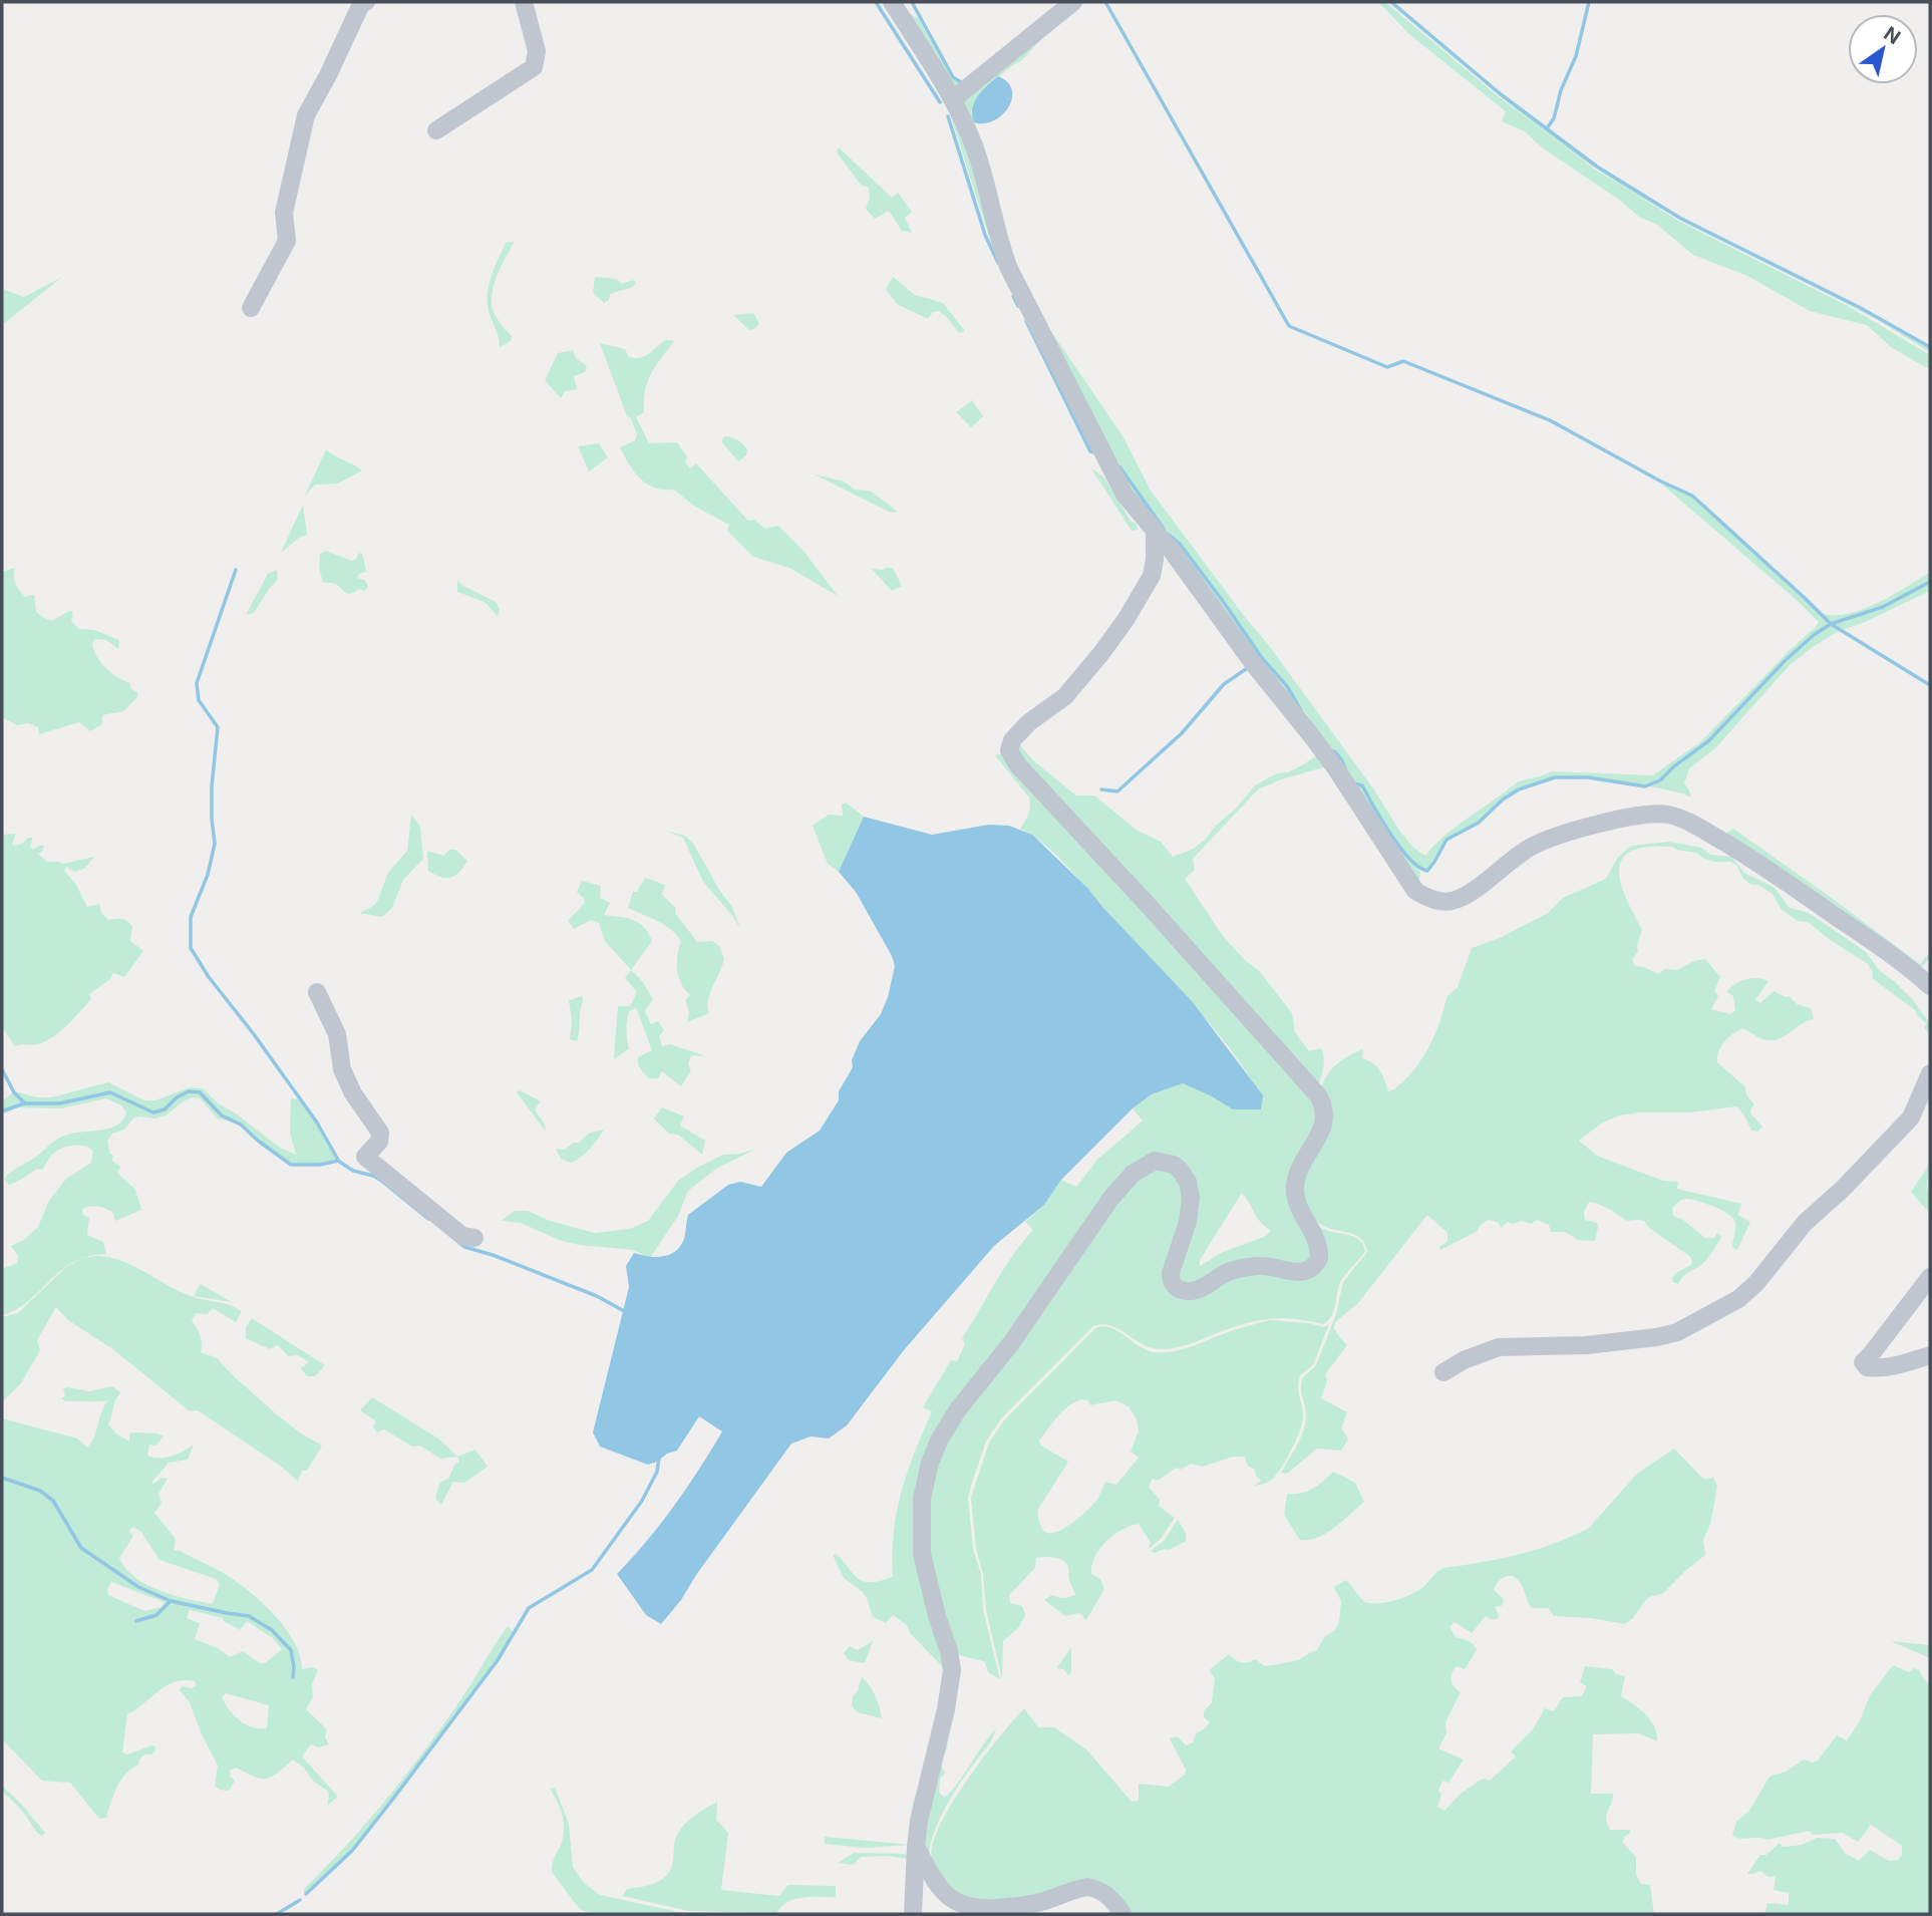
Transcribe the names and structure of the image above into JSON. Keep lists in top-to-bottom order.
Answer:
{
  "north": "top right"
}
